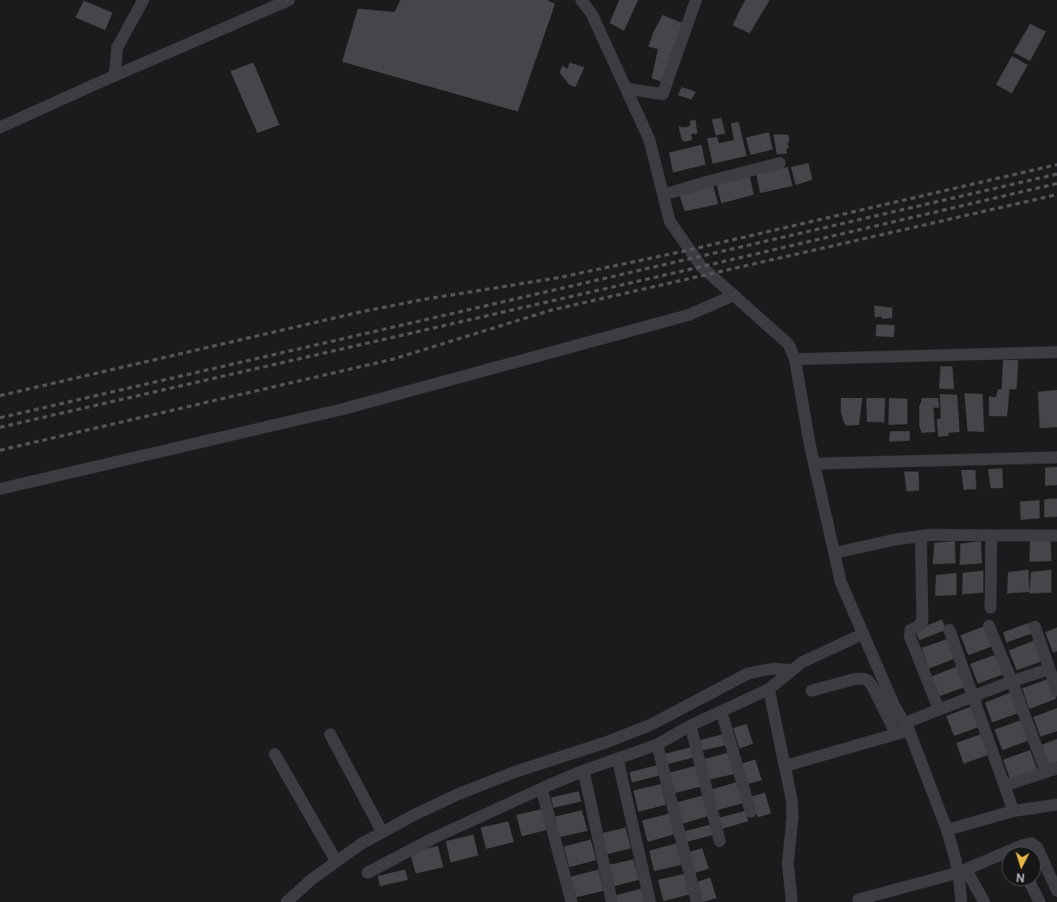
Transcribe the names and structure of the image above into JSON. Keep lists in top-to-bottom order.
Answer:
{
  "north": "bottom"
}
